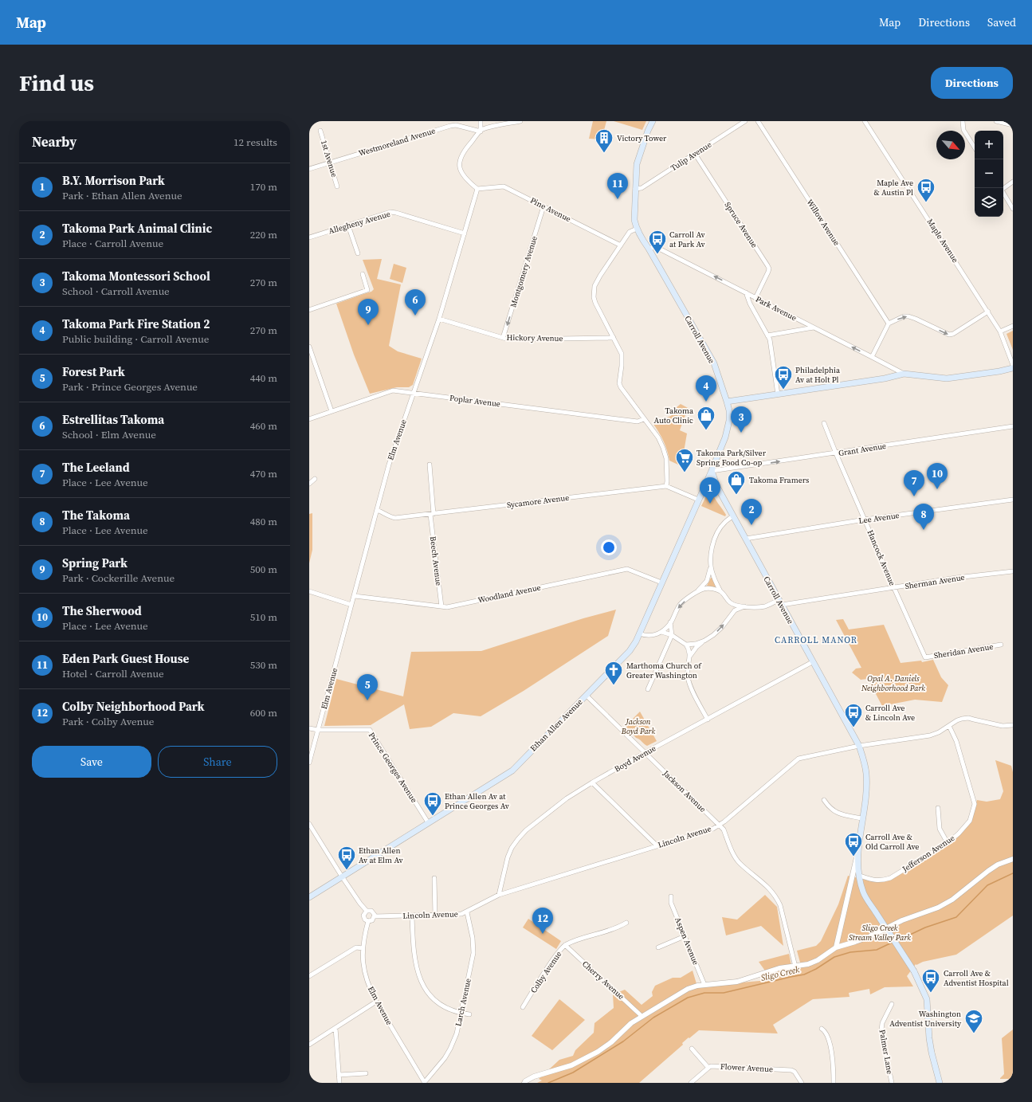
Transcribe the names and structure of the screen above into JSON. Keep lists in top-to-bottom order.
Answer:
{
  "streets": {
    "main road": ["Carroll Avenue", "Ethan Allen Avenue"],
    "street": [
      "Westmoreland Avenue",
      "Tulip Avenue",
      "1st Avenue",
      "Pine Avenue",
      "Allegheny Avenue",
      "Willow Avenue",
      "Spruce Avenue",
      "Maple Avenue",
      "Montgomery Avenue",
      "Park Avenue",
      "Hickory Avenue",
      "Poplar Avenue",
      "Elm Avenue",
      "Grant Avenue",
      "Sycamore Avenue",
      "Lee Avenue",
      "Hancock Avenue",
      "Beech Avenue",
      "Sherman Avenue",
      "Woodland Avenue",
      "Sheridan Avenue",
      "Boyd Avenue",
      "Prince Georges Avenue",
      "Jackson Avenue",
      "Lincoln Avenue",
      "Jefferson Avenue",
      "Aspen Avenue",
      "Colby Avenue",
      "Cherry Avenue",
      "Larch Avenue",
      "Palmer Lane",
      "Flower Avenue"
    ]
  },
  "crossings": [
    ["Westmoreland Avenue", "1st Avenue"],
    ["Tulip Avenue", "Spruce Avenue"],
    ["Tulip Avenue", "Carroll Avenue"],
    ["Pine Avenue", "Montgomery Avenue"],
    ["Pine Avenue", "Elm Avenue"],
    ["Allegheny Avenue", "Elm Avenue"],
    ["Spruce Avenue", "Park Avenue"],
    ["Montgomery Avenue", "Hickory Avenue"],
    ["Park Avenue", "Carroll Avenue"],
    ["Hickory Avenue", "Elm Avenue"],
    ["Carroll Avenue", "Grant Avenue"],
    ["Carroll Avenue", "Lee Avenue"],
    ["Carroll Avenue", "Sherman Avenue"],
    ["Carroll Avenue", "Ethan Allen Avenue"],
    ["Carroll Avenue", "Boyd Avenue"],
    ["Carroll Avenue", "Lincoln Avenue"],
    ["Carroll Avenue", "Jefferson Avenue"],
    ["Poplar Avenue", "Elm Avenue"],
    ["Elm Avenue", "Sycamore Avenue"],
    ["Elm Avenue", "Woodland Avenue"],
    ["Elm Avenue", "Prince Georges Avenue"],
    ["Elm Avenue", "Lincoln Avenue"],
    ["Elm Avenue", "Larch Avenue"],
    ["Grant Avenue", "Hancock Avenue"],
    ["Grant Avenue", "Ethan Allen Avenue"],
    ["Sycamore Avenue", "Beech Avenue"],
    ["Lee Avenue", "Hancock Avenue"],
    ["Hancock Avenue", "Sherman Avenue"],
    ["Hancock Avenue", "Sheridan Avenue"],
    ["Beech Avenue", "Woodland Avenue"],
    ["Woodland Avenue", "Ethan Allen Avenue"],
    ["Ethan Allen Avenue", "Prince Georges Avenue"],
    ["Ethan Allen Avenue", "Jackson Avenue"],
    ["Boyd Avenue", "Jackson Avenue"],
    ["Boyd Avenue", "Lincoln Avenue"],
    ["Jackson Avenue", "Lincoln Avenue"],
    ["Lincoln Avenue", "Jefferson Avenue"],
    ["Lincoln Avenue", "Larch Avenue"],
    ["Colby Avenue", "Cherry Avenue"]
  ],
  "one_way": ["Montgomery Avenue", "Park Avenue", "Grant Avenue"],
  "districts": ["CARROLL MANOR"],
  "water": ["Sligo Creek"],
  "parks": ["Opal A. Daniels Neighborhood Park", "Jackson Boyd Park", "Sligo Creek Stream Valley Park"],
  "places": {
    "building": ["Victory Tower"],
    "bus stop": [
      "Maple Ave & Austin Pl",
      "Carroll Av at Park Av",
      "Philadelphia Av at Holt Pl",
      "Carroll Ave & Lincoln Ave",
      "Ethan Allen Av at Prince Georges Av",
      "Carroll Ave & Old Carroll Ave",
      "Ethan Allen Av at Elm Av",
      "Carroll Ave & Adventist Hospital"
    ],
    "shop": ["Takoma Auto Clinic", "Takoma Framers"],
    "supermarket": ["Takoma Park/Silver Spring Food Co-op"],
    "church": ["Marthoma Church of Greater Washington"],
    "school or university": ["Washington Adventist University"]
  },
  "north": "bottom right",
  "page": {
    "header": "Map",
    "nav": ["Map", "Directions", "Saved"],
    "buttons": [
      "Directions",
      ["Save", "Share"]
    ],
    "title": "Find us",
    "heading": ["Nearby", "12 results"],
    "map_buttons": ["+", "−"],
    "list": [
      {
        "mark": "1",
        "name": "B.Y. Morrison Park",
        "note": "Park · Ethan Allen Avenue",
        "value": "170 m"
      },
      {
        "mark": "2",
        "name": "Takoma Park Animal Clinic",
        "note": "Place · Carroll Avenue",
        "value": "220 m"
      },
      {
        "mark": "3",
        "name": "Takoma Montessori School",
        "note": "School · Carroll Avenue",
        "value": "270 m"
      },
      {
        "mark": "4",
        "name": "Takoma Park Fire Station 2",
        "note": "Public building · Carroll Avenue",
        "value": "270 m"
      },
      {
        "mark": "5",
        "name": "Forest Park",
        "note": "Park · Prince Georges Avenue",
        "value": "440 m"
      },
      {
        "mark": "6",
        "name": "Estrellitas Takoma",
        "note": "School · Elm Avenue",
        "value": "460 m"
      },
      {
        "mark": "7",
        "name": "The Leeland",
        "note": "Place · Lee Avenue",
        "value": "470 m"
      },
      {
        "mark": "8",
        "name": "The Takoma",
        "note": "Place · Lee Avenue",
        "value": "480 m"
      },
      {
        "mark": "9",
        "name": "Spring Park",
        "note": "Park · Cockerille Avenue",
        "value": "500 m"
      },
      {
        "mark": "10",
        "name": "The Sherwood",
        "note": "Place · Lee Avenue",
        "value": "510 m"
      },
      {
        "mark": "11",
        "name": "Eden Park Guest House",
        "note": "Hotel · Carroll Avenue",
        "value": "530 m"
      },
      {
        "mark": "12",
        "name": "Colby Neighborhood Park",
        "note": "Park · Colby Avenue",
        "value": "600 m"
      }
    ],
    "pins": [
      "11",
      "6",
      "9",
      "4",
      "3",
      "10",
      "7",
      "1",
      "2",
      "8",
      "5",
      "12"
    ]
  }
}
